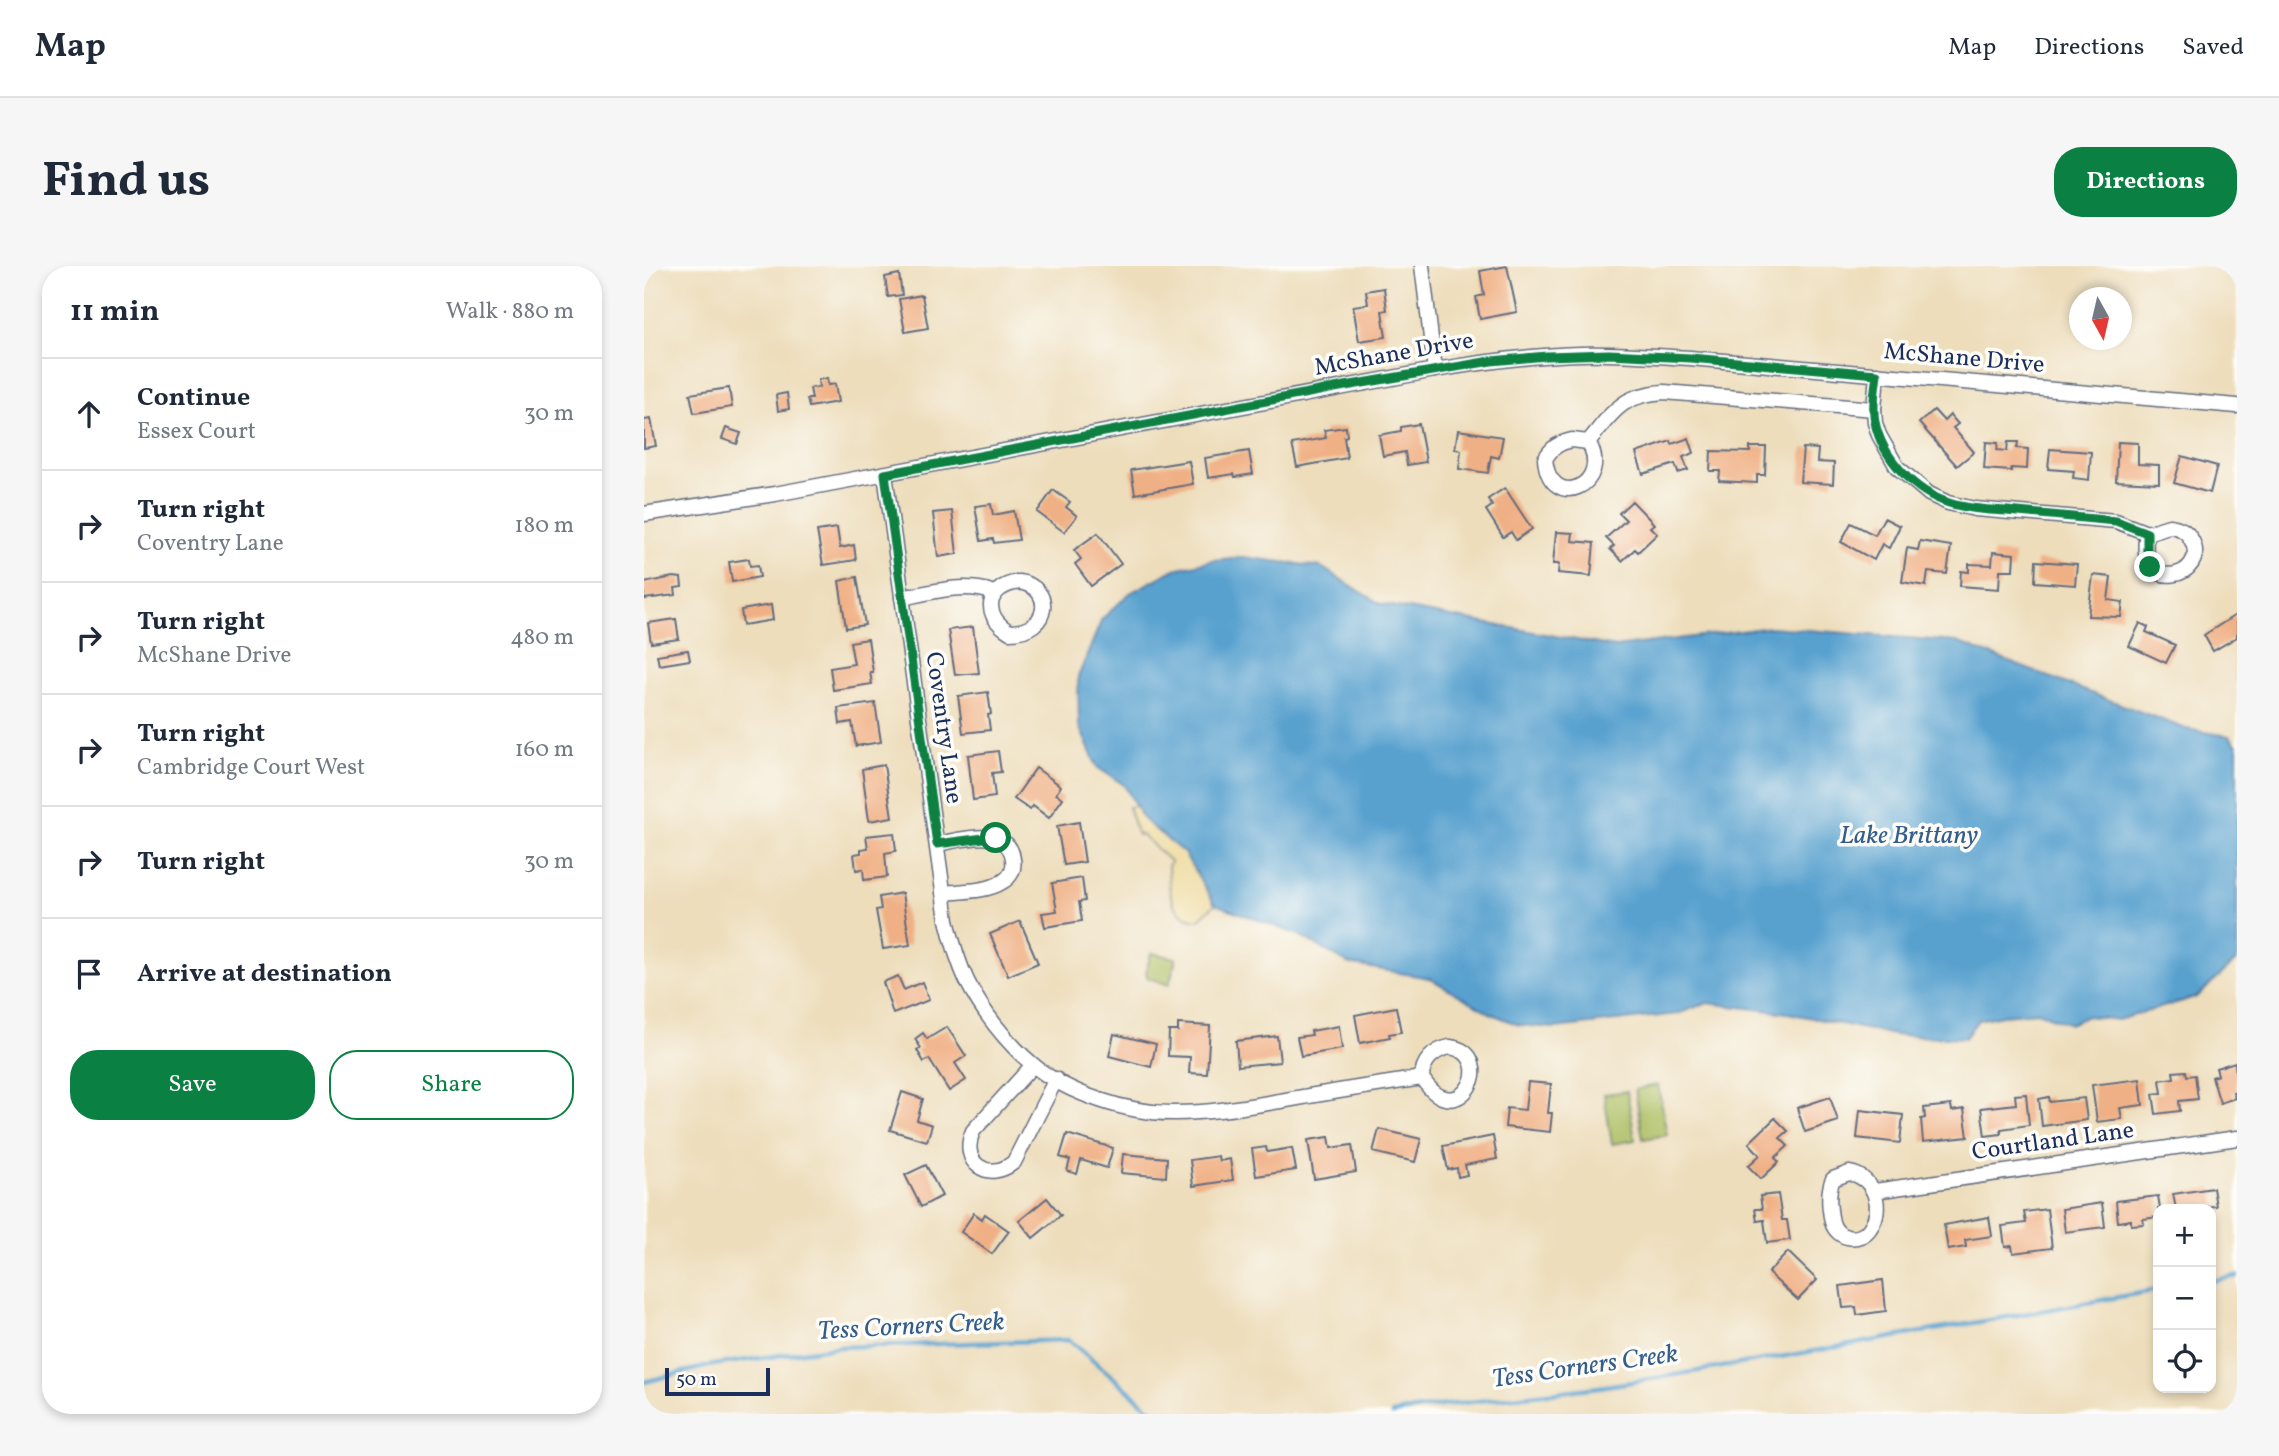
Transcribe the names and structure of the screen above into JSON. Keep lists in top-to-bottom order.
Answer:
{
  "streets": {
    "street": ["McShane Drive", "Coventry Lane", "Courtland Lane"]
  },
  "crossings": [
    ["McShane Drive", "Coventry Lane"]
  ],
  "water": ["Lake Brittany", "Tess Corners Creek"],
  "scale_bar": "50 m",
  "north": "bottom",
  "page": {
    "header": "Map",
    "nav": ["Map", "Directions", "Saved"],
    "buttons": [
      "Directions",
      ["Save", "Share"]
    ],
    "title": "Find us",
    "heading": ["11 min", "Walk · 880 m"],
    "list": [
      ["Continue", "Essex Court", "30 m"],
      ["Turn right", "Coventry Lane", "180 m"],
      ["Turn right", "McShane Drive", "480 m"],
      ["Turn right", "Cambridge Court West", "160 m"],
      ["Turn right", "30 m"],
      "Arrive at destination"
    ],
    "map_buttons": ["+", "−"],
    "scale": "50 m"
  }
}
